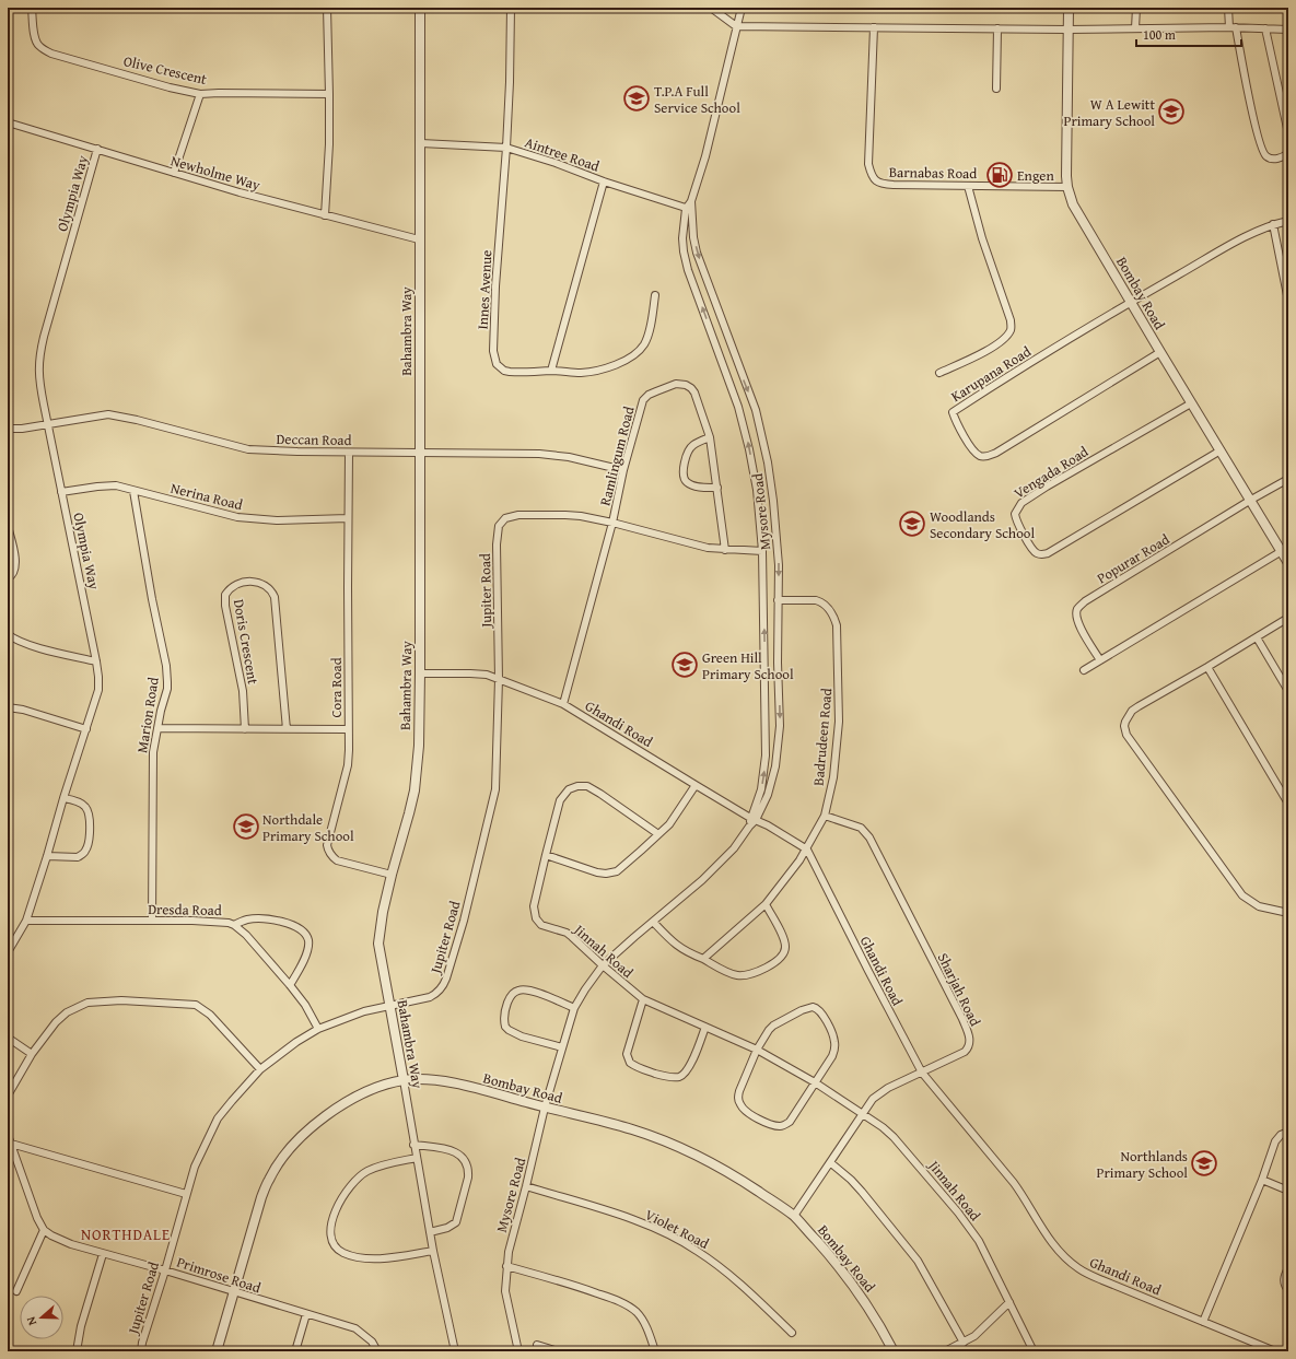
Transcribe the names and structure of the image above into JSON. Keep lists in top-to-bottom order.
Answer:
{
  "streets": {
    "street": [
      "Olive Crescent",
      "Aintree Road",
      "Newholme Way",
      "Barnabas Road",
      "Olympia Way",
      "Innes Avenue",
      "Bombay Road",
      "Bahambra Way",
      "Karupana Road",
      "Deccan Road",
      "Ramlingum Road",
      "Vengada Road",
      "Nerina Road",
      "Mysore Road",
      "Popurar Road",
      "Jupiter Road",
      "Doris Crescent",
      "Cora Road",
      "Marion Road",
      "Ghandi Road",
      "Badrudeen Road",
      "Dresda Road",
      "Jinnah Road",
      "Sharjah Road",
      "Violet Road",
      "Primrose Road"
    ]
  },
  "crossings": [
    ["Aintree Road", "Innes Avenue"],
    ["Aintree Road", "Bahambra Way"],
    ["Aintree Road", "Mysore Road"],
    ["Newholme Way", "Olympia Way"],
    ["Newholme Way", "Bahambra Way"],
    ["Barnabas Road", "Bombay Road"],
    ["Olympia Way", "Deccan Road"],
    ["Olympia Way", "Nerina Road"],
    ["Olympia Way", "Dresda Road"],
    ["Bombay Road", "Bahambra Way"],
    ["Bombay Road", "Karupana Road"],
    ["Bombay Road", "Vengada Road"],
    ["Bombay Road", "Mysore Road"],
    ["Bombay Road", "Popurar Road"],
    ["Bombay Road", "Sharjah Road"],
    ["Bombay Road", "Primrose Road"],
    ["Bahambra Way", "Deccan Road"],
    ["Bahambra Way", "Jupiter Road"],
    ["Bahambra Way", "Cora Road"],
    ["Bahambra Way", "Ghandi Road"],
    ["Deccan Road", "Ramlingum Road"],
    ["Deccan Road", "Cora Road"],
    ["Ramlingum Road", "Jupiter Road"],
    ["Ramlingum Road", "Ghandi Road"],
    ["Nerina Road", "Cora Road"],
    ["Nerina Road", "Marion Road"],
    ["Mysore Road", "Ghandi Road"],
    ["Mysore Road", "Badrudeen Road"],
    ["Mysore Road", "Jinnah Road"],
    ["Mysore Road", "Violet Road"],
    ["Jupiter Road", "Ghandi Road"],
    ["Jupiter Road", "Dresda Road"],
    ["Jupiter Road", "Primrose Road"],
    ["Marion Road", "Dresda Road"],
    ["Ghandi Road", "Badrudeen Road"],
    ["Ghandi Road", "Sharjah Road"],
    ["Badrudeen Road", "Sharjah Road"],
    ["Jinnah Road", "Sharjah Road"]
  ],
  "districts": ["NORTHDALE"],
  "places": {
    "school or university": [
      "T.P.A Full Service School",
      "W A Lewitt Primary School",
      "Woodlands Secondary School",
      "Green Hill Primary School",
      "Northdale Primary School",
      "Northlands Primary School"
    ],
    "fuel station": ["Engen"]
  },
  "scale_bar": "100 m",
  "north": "left"
}
